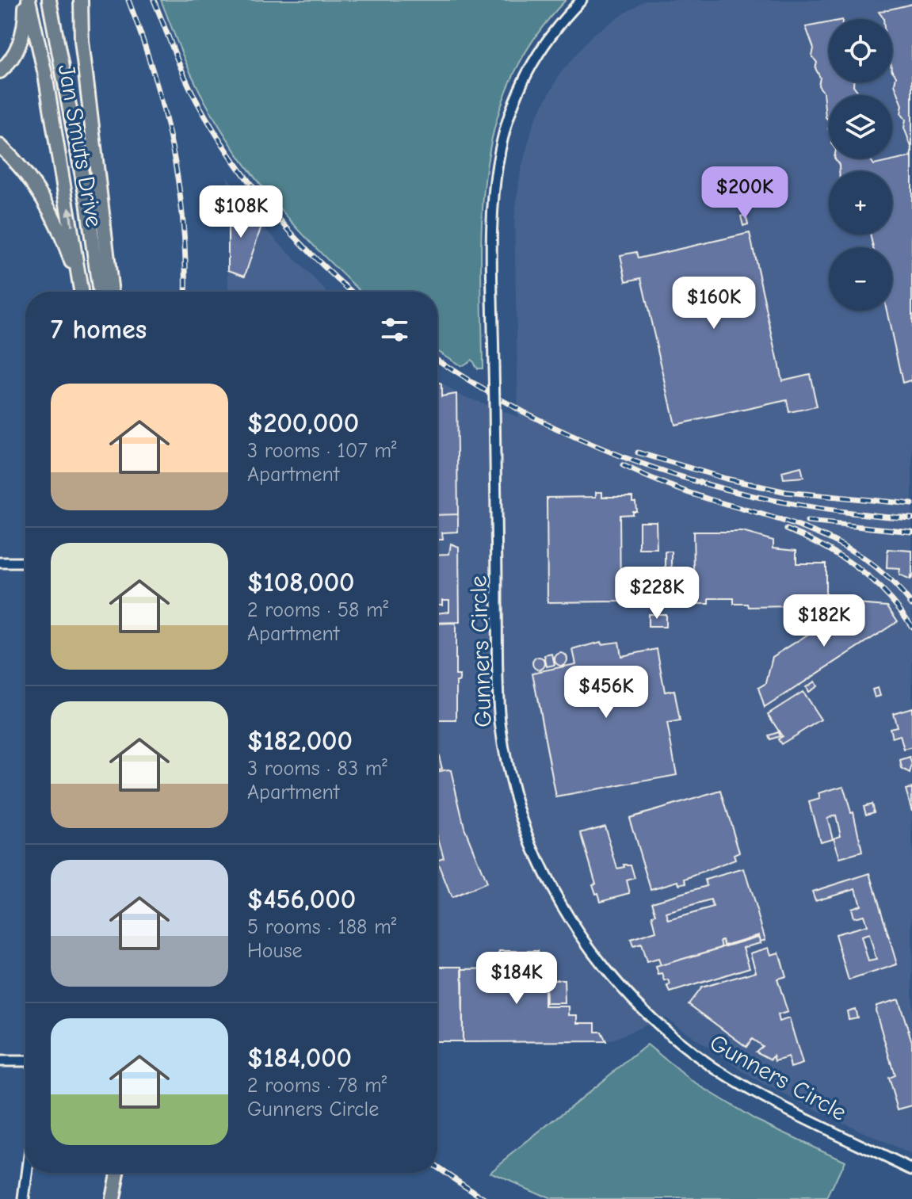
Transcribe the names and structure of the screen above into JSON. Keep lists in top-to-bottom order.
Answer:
{
  "streets": {
    "main road": ["Jan Smuts Drive"],
    "street": ["Gunners Circle"]
  },
  "page": {
    "map_buttons": ["+", "−"],
    "price": [
      "$200K",
      "$108K",
      "$160K",
      "$228K",
      "$182K",
      "$456K",
      "$184K"
    ],
    "heading": "7 homes",
    "list": [
      {
        "name": "$200,000",
        "note": "3 rooms · 107 m² · Apartment"
      },
      {
        "name": "$108,000",
        "note": "2 rooms · 58 m² · Apartment"
      },
      {
        "name": "$182,000",
        "note": "3 rooms · 83 m² · Apartment"
      },
      {
        "name": "$456,000",
        "note": "5 rooms · 188 m² · House"
      },
      {
        "name": "$184,000",
        "note": "2 rooms · 78 m² · Gunners Circle"
      }
    ]
  }
}
